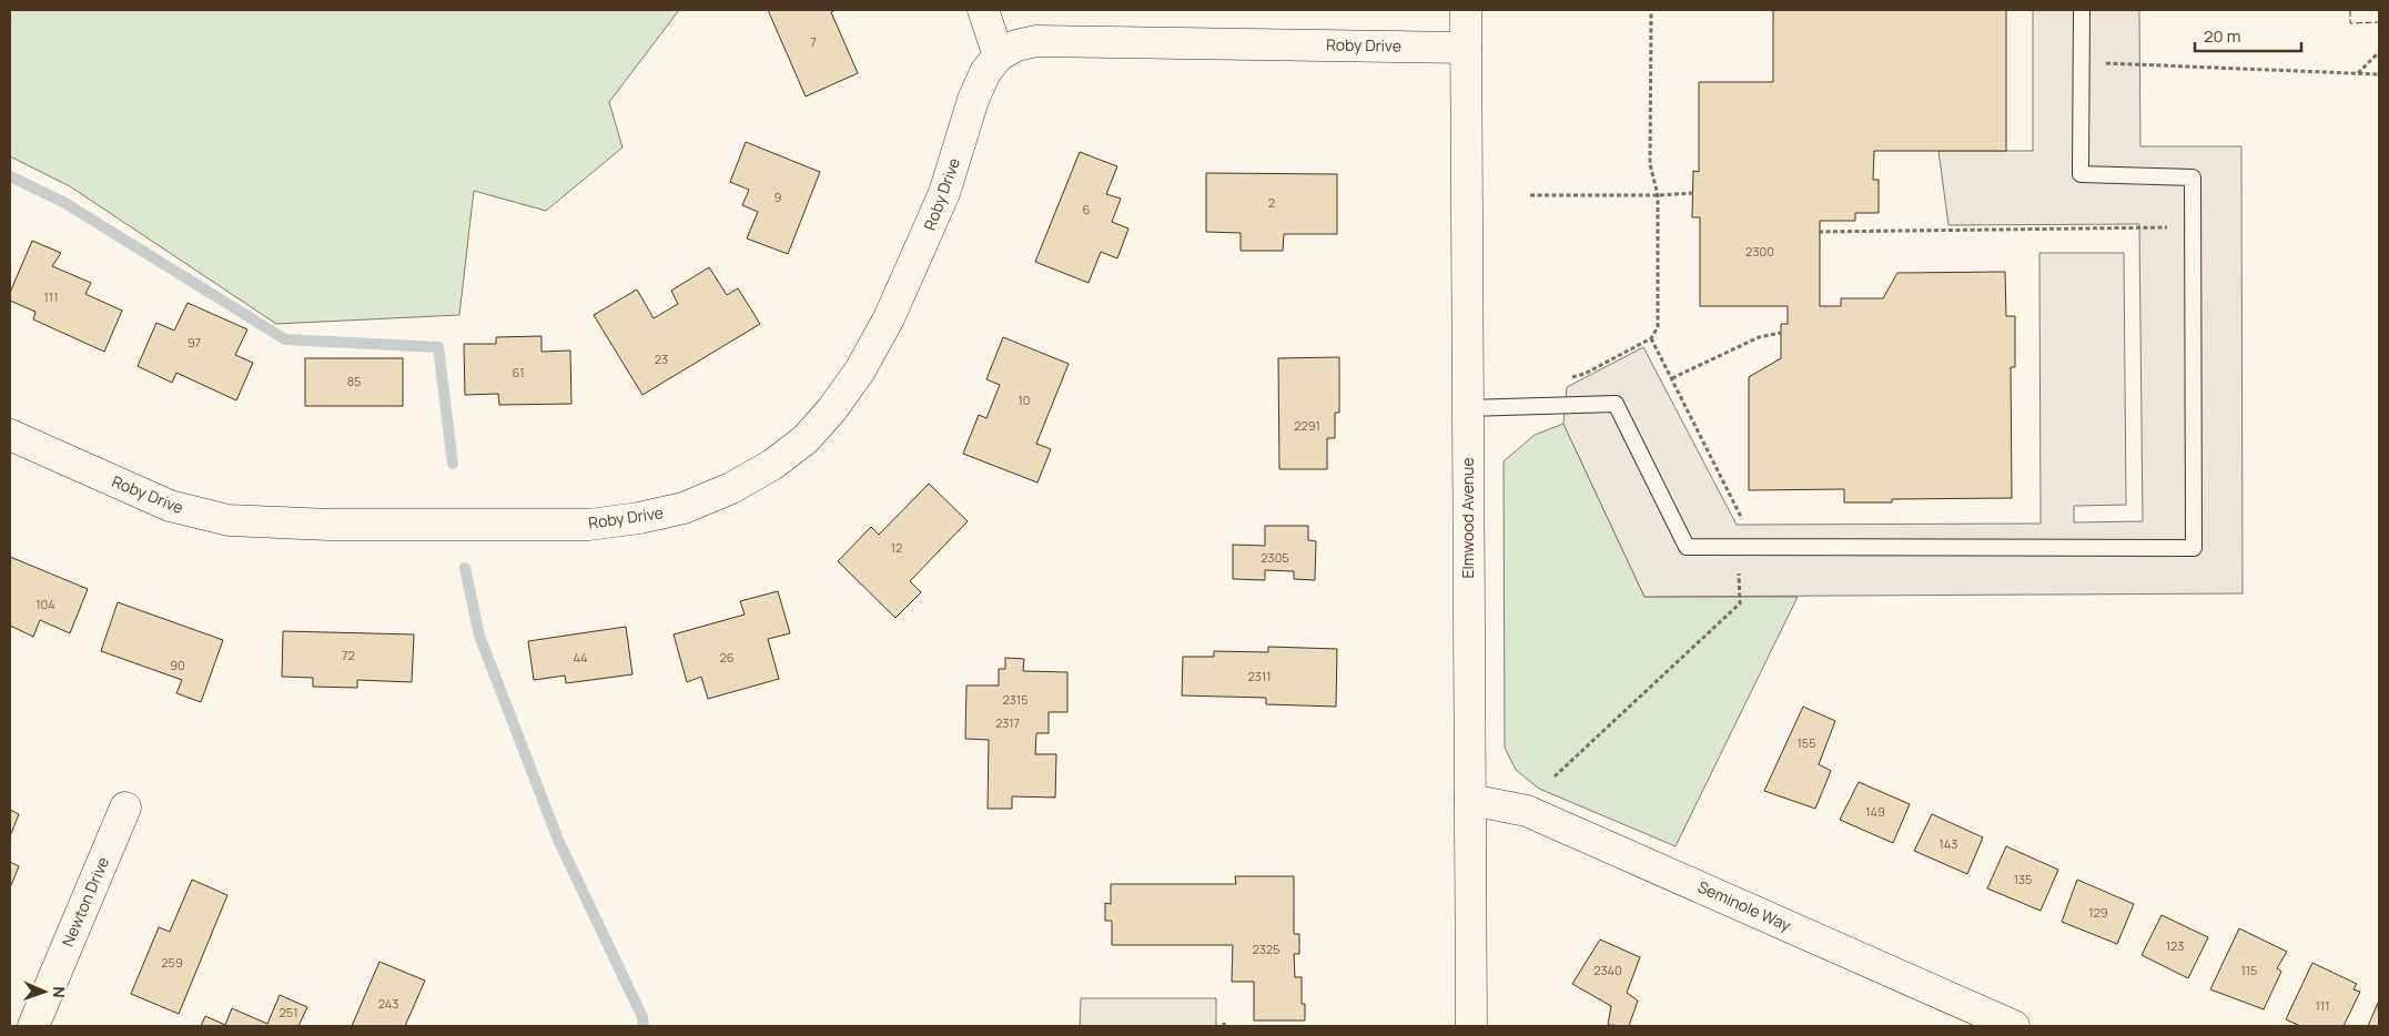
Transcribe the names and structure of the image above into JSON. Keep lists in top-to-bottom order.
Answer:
{
  "streets": {
    "street": [
      "Roby Drive",
      "Elmwood Avenue",
      "Newton Drive",
      "Seminole Way"
    ]
  },
  "crossings": [
    ["Roby Drive", "Elmwood Avenue"],
    ["Elmwood Avenue", "Seminole Way"]
  ],
  "house_numbers": [
    "7",
    "9",
    "2",
    "6",
    "2300",
    "111",
    "97",
    "23",
    "61",
    "85",
    "10",
    "2291",
    "12",
    "2305",
    "104",
    "72",
    "44",
    "26",
    "90",
    "2311",
    "2315",
    "2317",
    "155",
    "149",
    "143",
    "135",
    "129",
    "123",
    "2325",
    "259",
    "2340",
    "115",
    "243",
    "111",
    "251"
  ],
  "scale_bar": "20 m",
  "north": "right"
}
